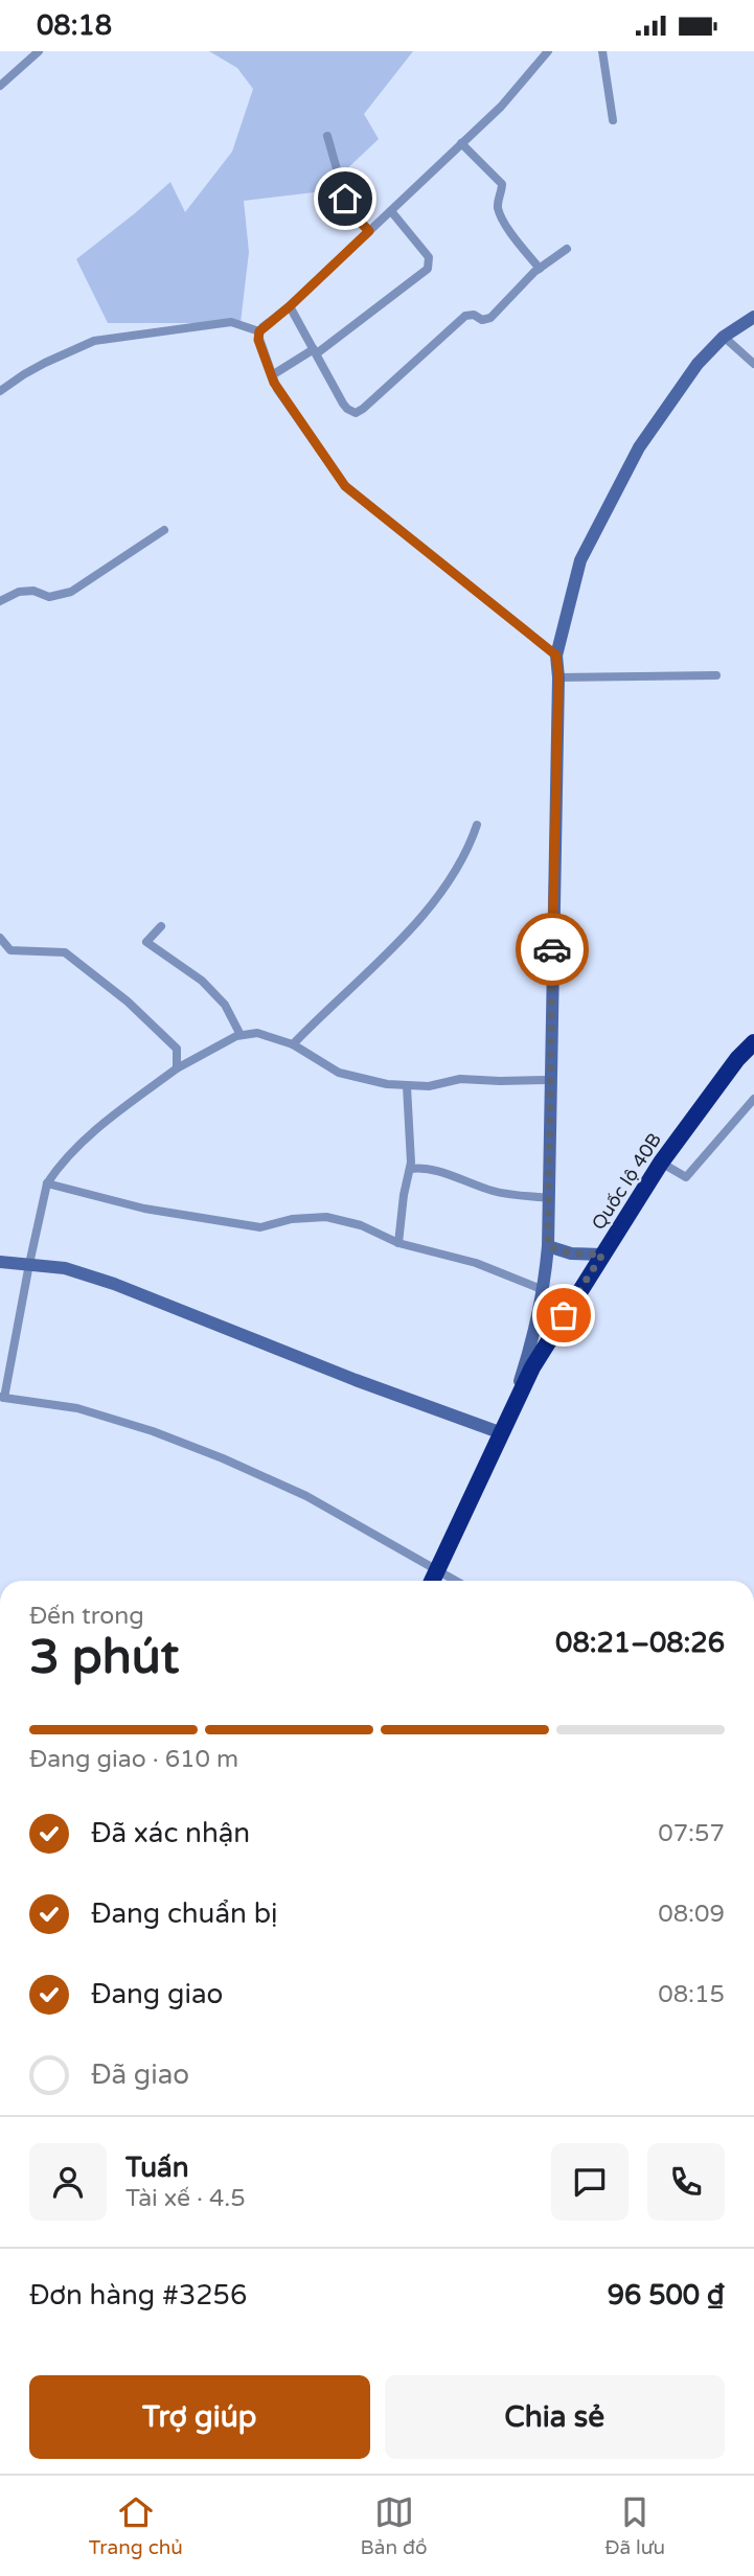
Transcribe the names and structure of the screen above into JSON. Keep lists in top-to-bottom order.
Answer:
{
  "streets": {
    "highway": ["Quốc lộ 40B"]
  },
  "page": {
    "status": "08:18",
    "heading": ["3 phút", "Đến trong", "08:21–08:26"],
    "panel": [
      "Tuấn",
      "Tài xế · 4.5",
      "Đơn hàng #3256",
      "96 500 ₫"
    ],
    "bar": "Đang giao · 610 m",
    "list": [
      ["Đã xác nhận", "07:57"],
      ["Đang chuẩn bị", "08:09"],
      ["Đang giao", "08:15"],
      "Đã giao"
    ],
    "buttons": ["Trợ giúp", "Chia sẻ"],
    "tabs": ["Trang chủ", "Bản đồ", "Đã lưu"]
  }
}
